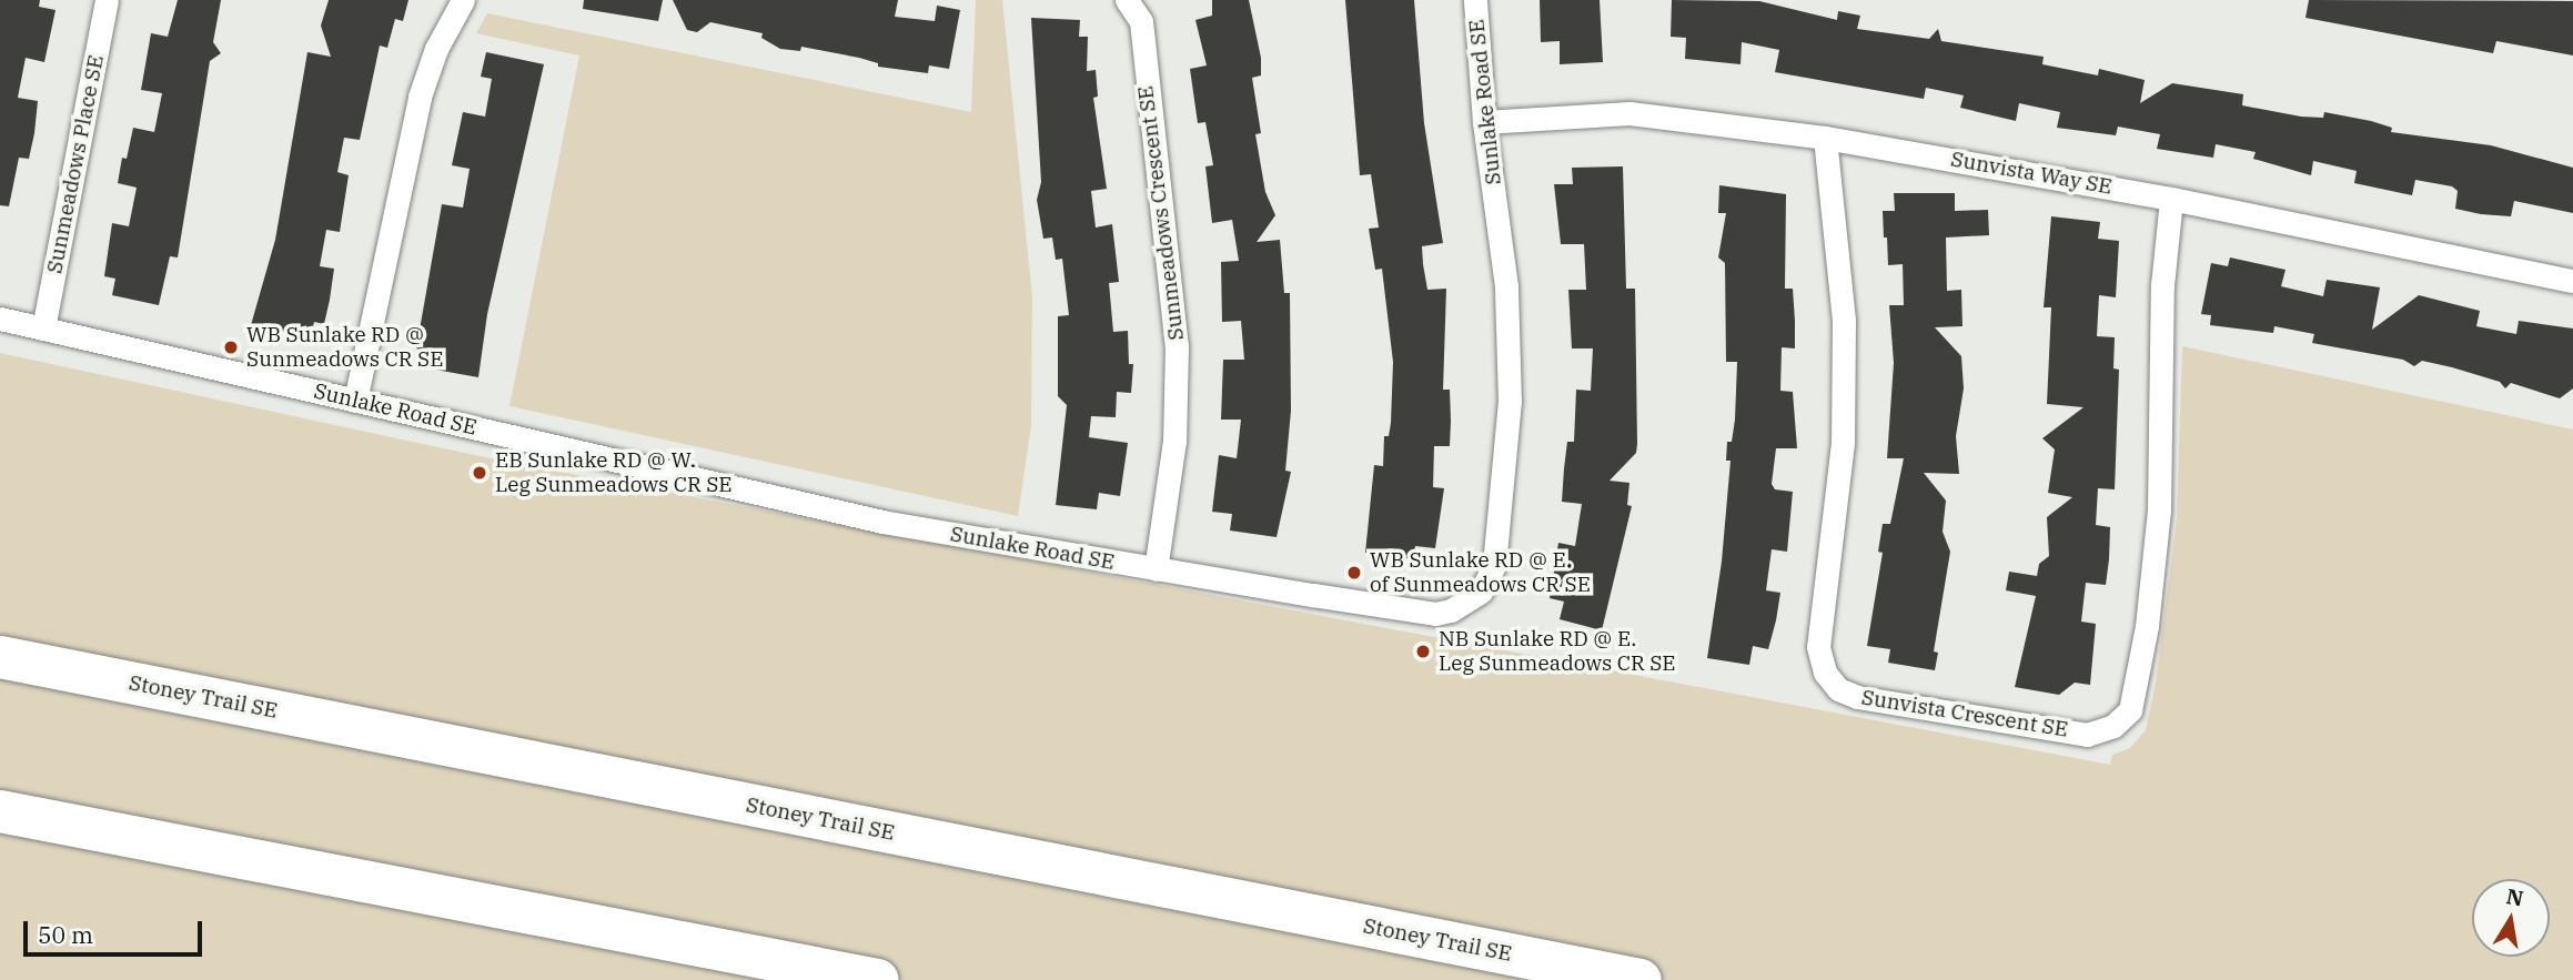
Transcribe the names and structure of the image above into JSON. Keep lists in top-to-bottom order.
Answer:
{
  "streets": {
    "highway": ["Stoney Trail SE"],
    "street": [
      "Sunlake Road SE",
      "Sunmeadows Place SE",
      "Sunvista Way SE",
      "Sunmeadows Crescent SE",
      "Sunvista Crescent SE"
    ]
  },
  "crossings": [
    ["Sunlake Road SE", "Sunmeadows Place SE"],
    ["Sunlake Road SE", "Sunvista Way SE"],
    ["Sunlake Road SE", "Sunmeadows Crescent SE"],
    ["Sunvista Way SE", "Sunvista Crescent SE"]
  ],
  "places": [
    "WB Sunlake RD @ Sunmeadows CR SE",
    "EB Sunlake RD @ W. Leg Sunmeadows CR SE",
    "WB Sunlake RD @ E. of Sunmeadows CR SE",
    "NB Sunlake RD @ E. Leg Sunmeadows CR SE"
  ],
  "scale_bar": "50 m",
  "north": "top"
}
